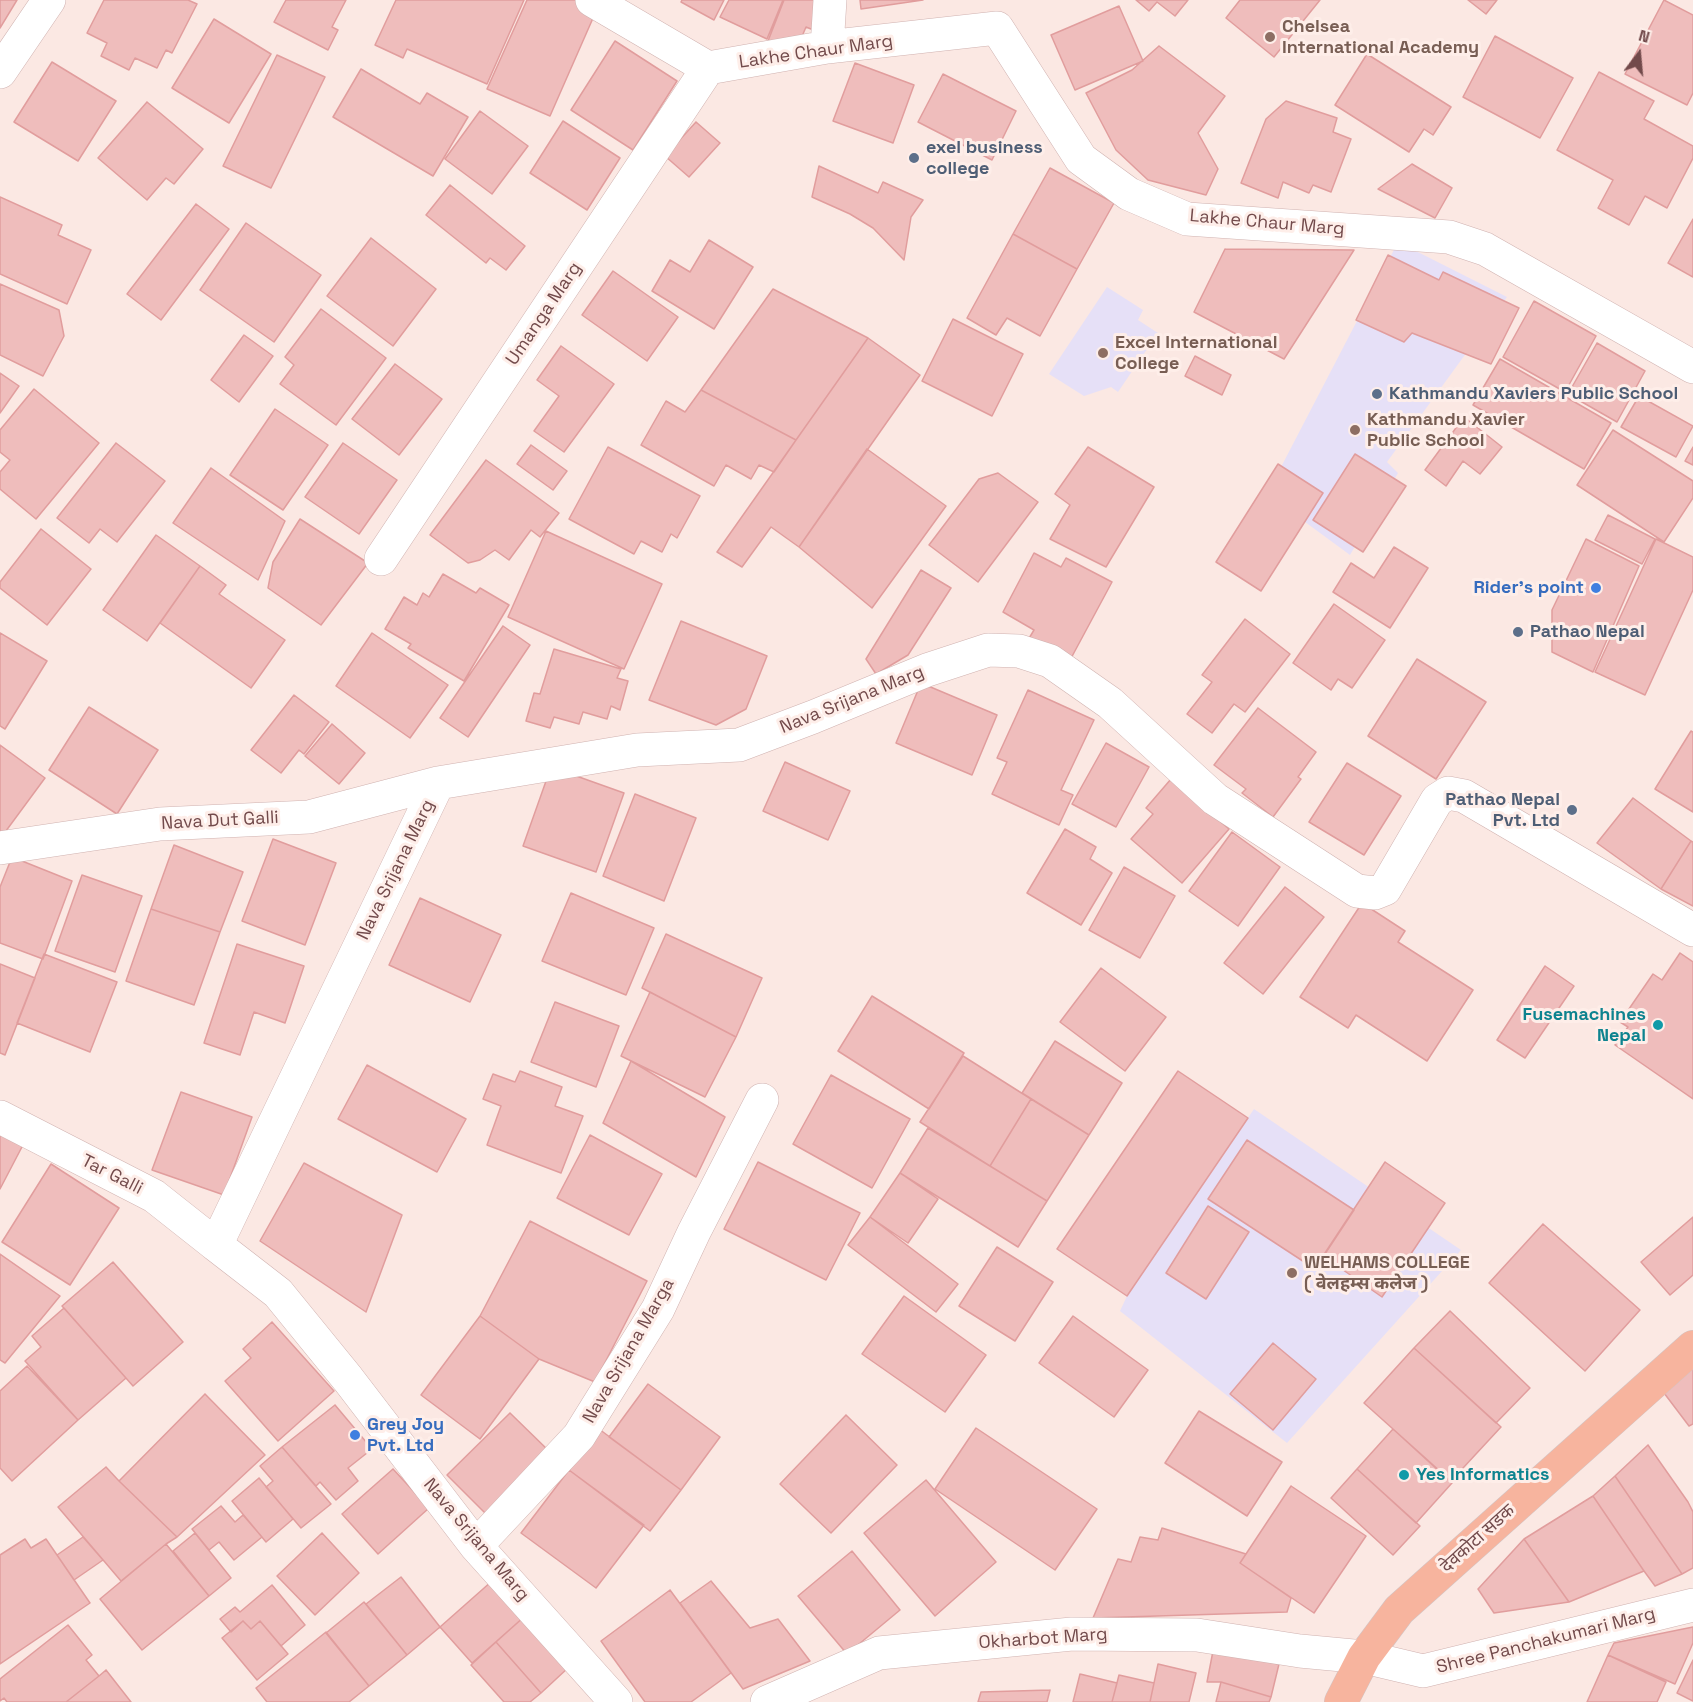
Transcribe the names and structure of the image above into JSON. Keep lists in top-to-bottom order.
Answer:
{
  "streets": {
    "main road": ["देवकोटा सडक"],
    "street": [
      "Lakhe Chaur Marg",
      "Umanga Marg",
      "Nava Srijana Marg",
      "Nava Dut Galli",
      "Tar Galli",
      "Nava Srijana Marga",
      "Okharbot Marg",
      "Shree Panchakumari Marg"
    ]
  },
  "crossings": [
    ["Lakhe Chaur Marg", "Umanga Marg"],
    ["Nava Srijana Marg", "Nava Dut Galli"],
    ["Nava Srijana Marg", "Tar Galli"],
    ["Nava Srijana Marg", "Nava Srijana Marga"],
    ["देवकोटा सडक", "Okharbot Marg"],
    ["देवकोटा सडक", "Shree Panchakumari Marg"],
    ["Okharbot Marg", "Shree Panchakumari Marg"]
  ],
  "places": [
    "Chelsea International Academy",
    "exel business college",
    "Excel International College",
    "Kathmandu Xaviers Public School",
    "Kathmandu Xavier Public School",
    "Rider's point",
    "Pathao Nepal",
    "Pathao Nepal Pvt. Ltd",
    "Fusemachines Nepal",
    "WELHAMS COLLEGE ( वेलहम्स कलेज )",
    "Grey Joy Pvt. Ltd",
    "Yes Informatics"
  ],
  "north": "top"
}
